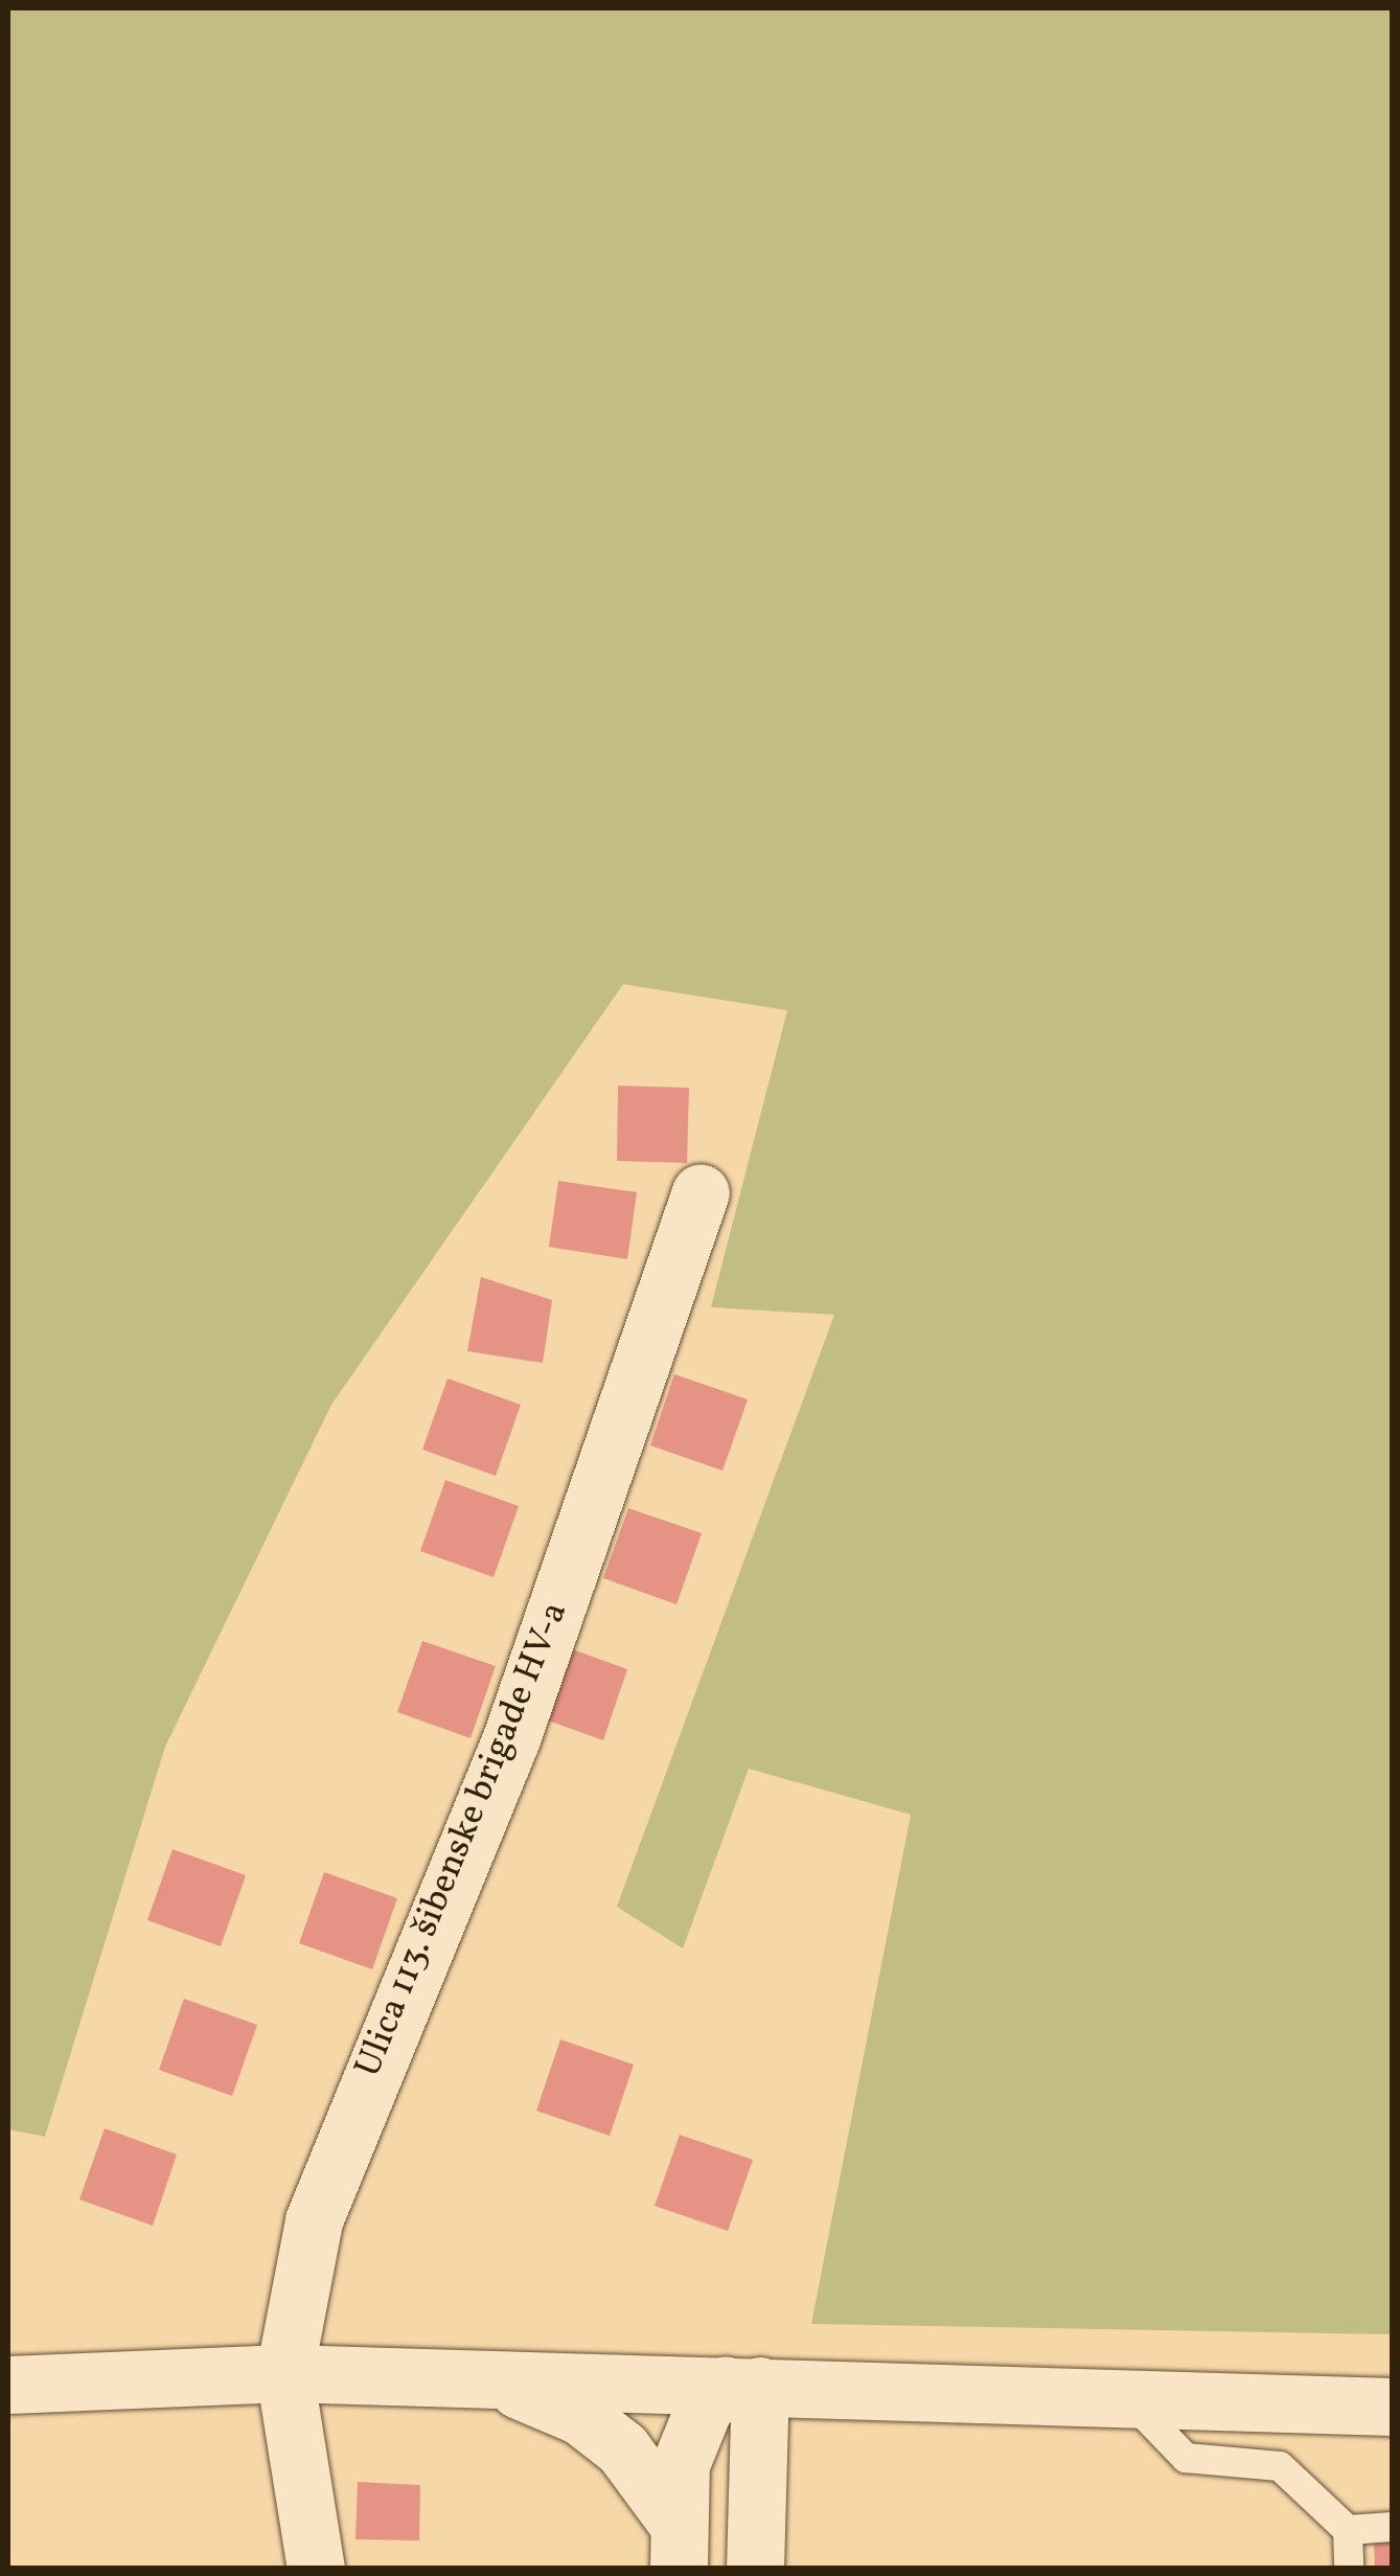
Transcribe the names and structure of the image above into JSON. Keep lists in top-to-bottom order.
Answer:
{
  "streets": {
    "main road": ["Ulica 113. šibenske brigade HV-a"]
  }
}
